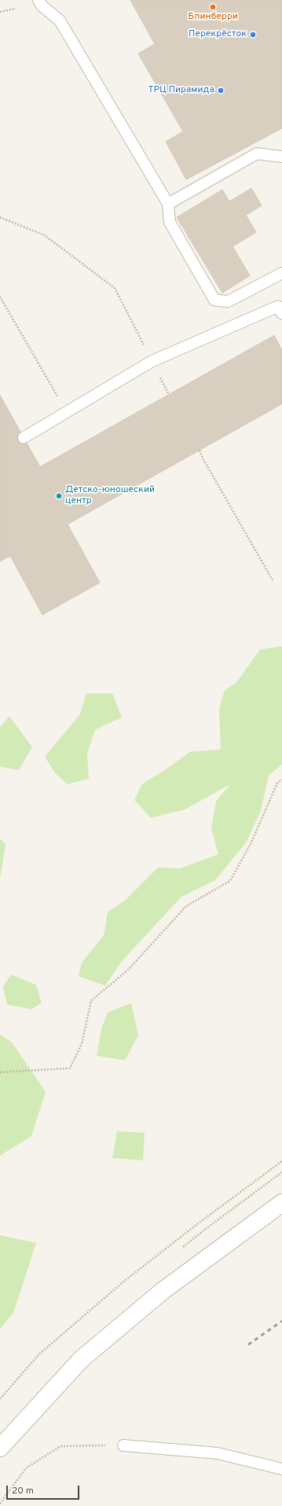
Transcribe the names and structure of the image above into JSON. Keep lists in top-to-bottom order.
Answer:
{
  "places": [
    "Блинберри",
    "Перекрёсток",
    "ТРЦ Пирамида",
    "Детско-юношеский центр"
  ],
  "scale_bar": "20 m"
}
